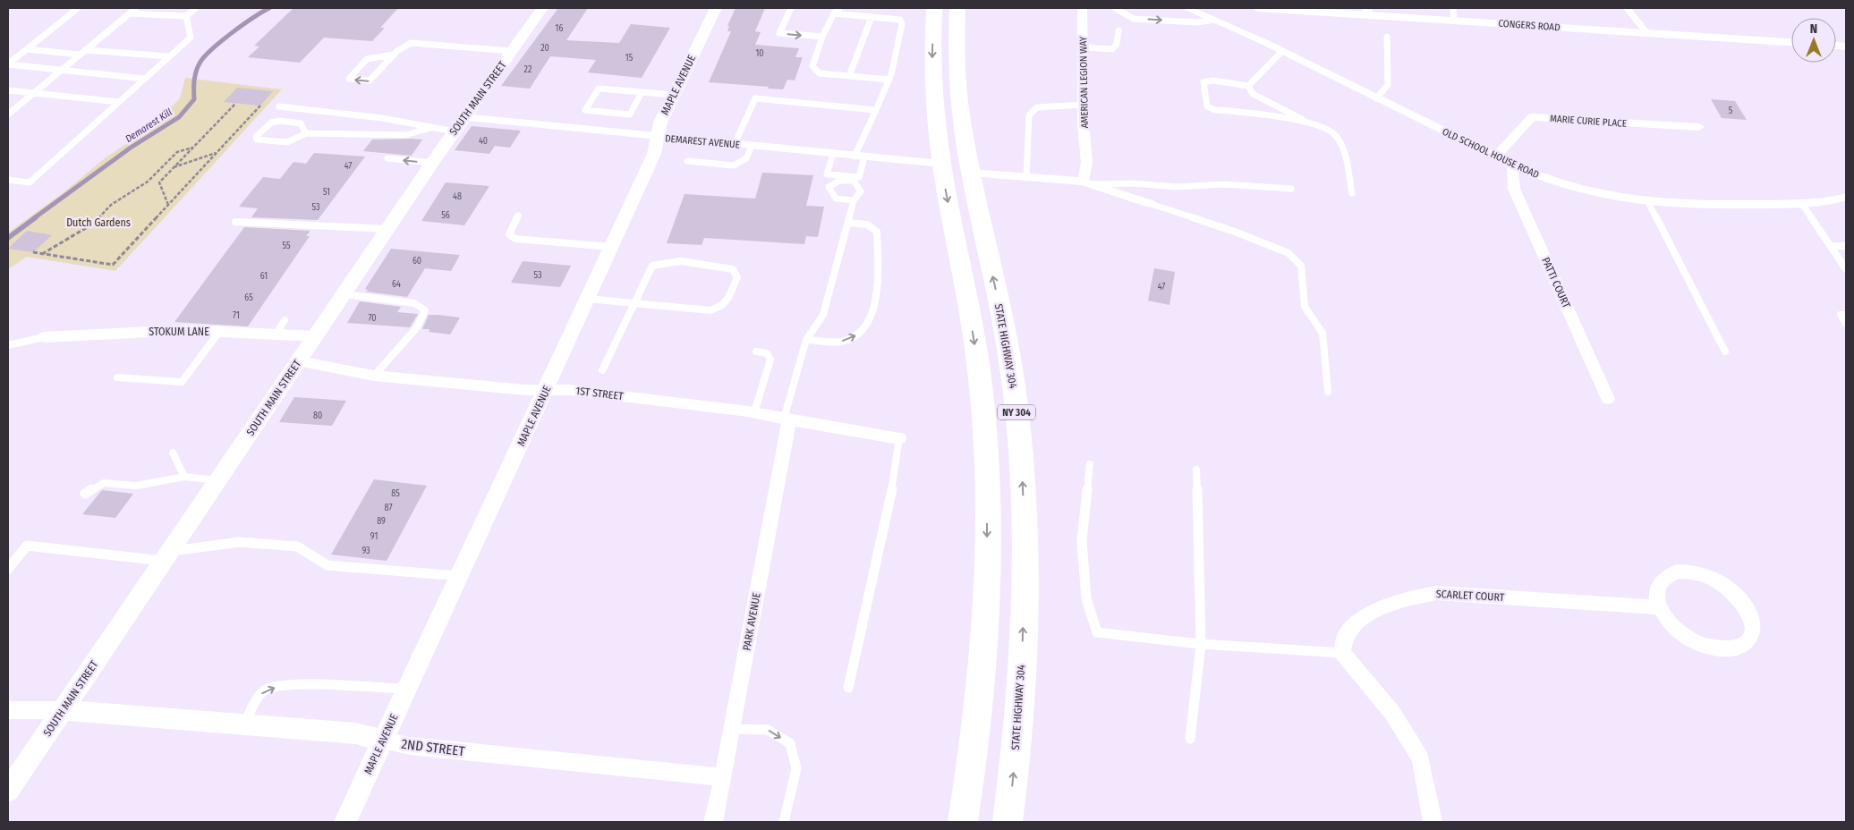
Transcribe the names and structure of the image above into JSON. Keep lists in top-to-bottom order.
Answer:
{
  "streets": {
    "main road": ["STATE HIGHWAY 304", "NY 304"],
    "street": [
      "CONGERS ROAD",
      "AMERICAN LEGION WAY",
      "MAPLE AVENUE",
      "SOUTH MAIN STREET",
      "MARIE CURIE PLACE",
      "DEMAREST AVENUE",
      "OLD SCHOOL HOUSE ROAD",
      "PATTI COURT",
      "STOKUM LANE",
      "1ST STREET",
      "SCARLET COURT",
      "PARK AVENUE",
      "2ND STREET"
    ]
  },
  "crossings": [
    ["MAPLE AVENUE", "DEMAREST AVENUE"],
    ["MAPLE AVENUE", "1ST STREET"],
    ["MAPLE AVENUE", "2ND STREET"],
    ["SOUTH MAIN STREET", "DEMAREST AVENUE"],
    ["SOUTH MAIN STREET", "STOKUM LANE"],
    ["SOUTH MAIN STREET", "1ST STREET"],
    ["SOUTH MAIN STREET", "2ND STREET"],
    ["MARIE CURIE PLACE", "OLD SCHOOL HOUSE ROAD"],
    ["DEMAREST AVENUE", "NY 304"],
    ["OLD SCHOOL HOUSE ROAD", "PATTI COURT"],
    ["1ST STREET", "PARK AVENUE"],
    ["PARK AVENUE", "2ND STREET"]
  ],
  "water": ["Demarest Kill"],
  "parks": ["Dutch Gardens"],
  "house_numbers": [
    "16",
    "20",
    "10",
    "15",
    "22",
    "5",
    "40",
    "47",
    "51",
    "48",
    "53",
    "56",
    "55",
    "60",
    "53",
    "61",
    "64",
    "47",
    "65",
    "71",
    "70",
    "80",
    "85",
    "87",
    "89",
    "91",
    "93"
  ],
  "north": "top"
}
